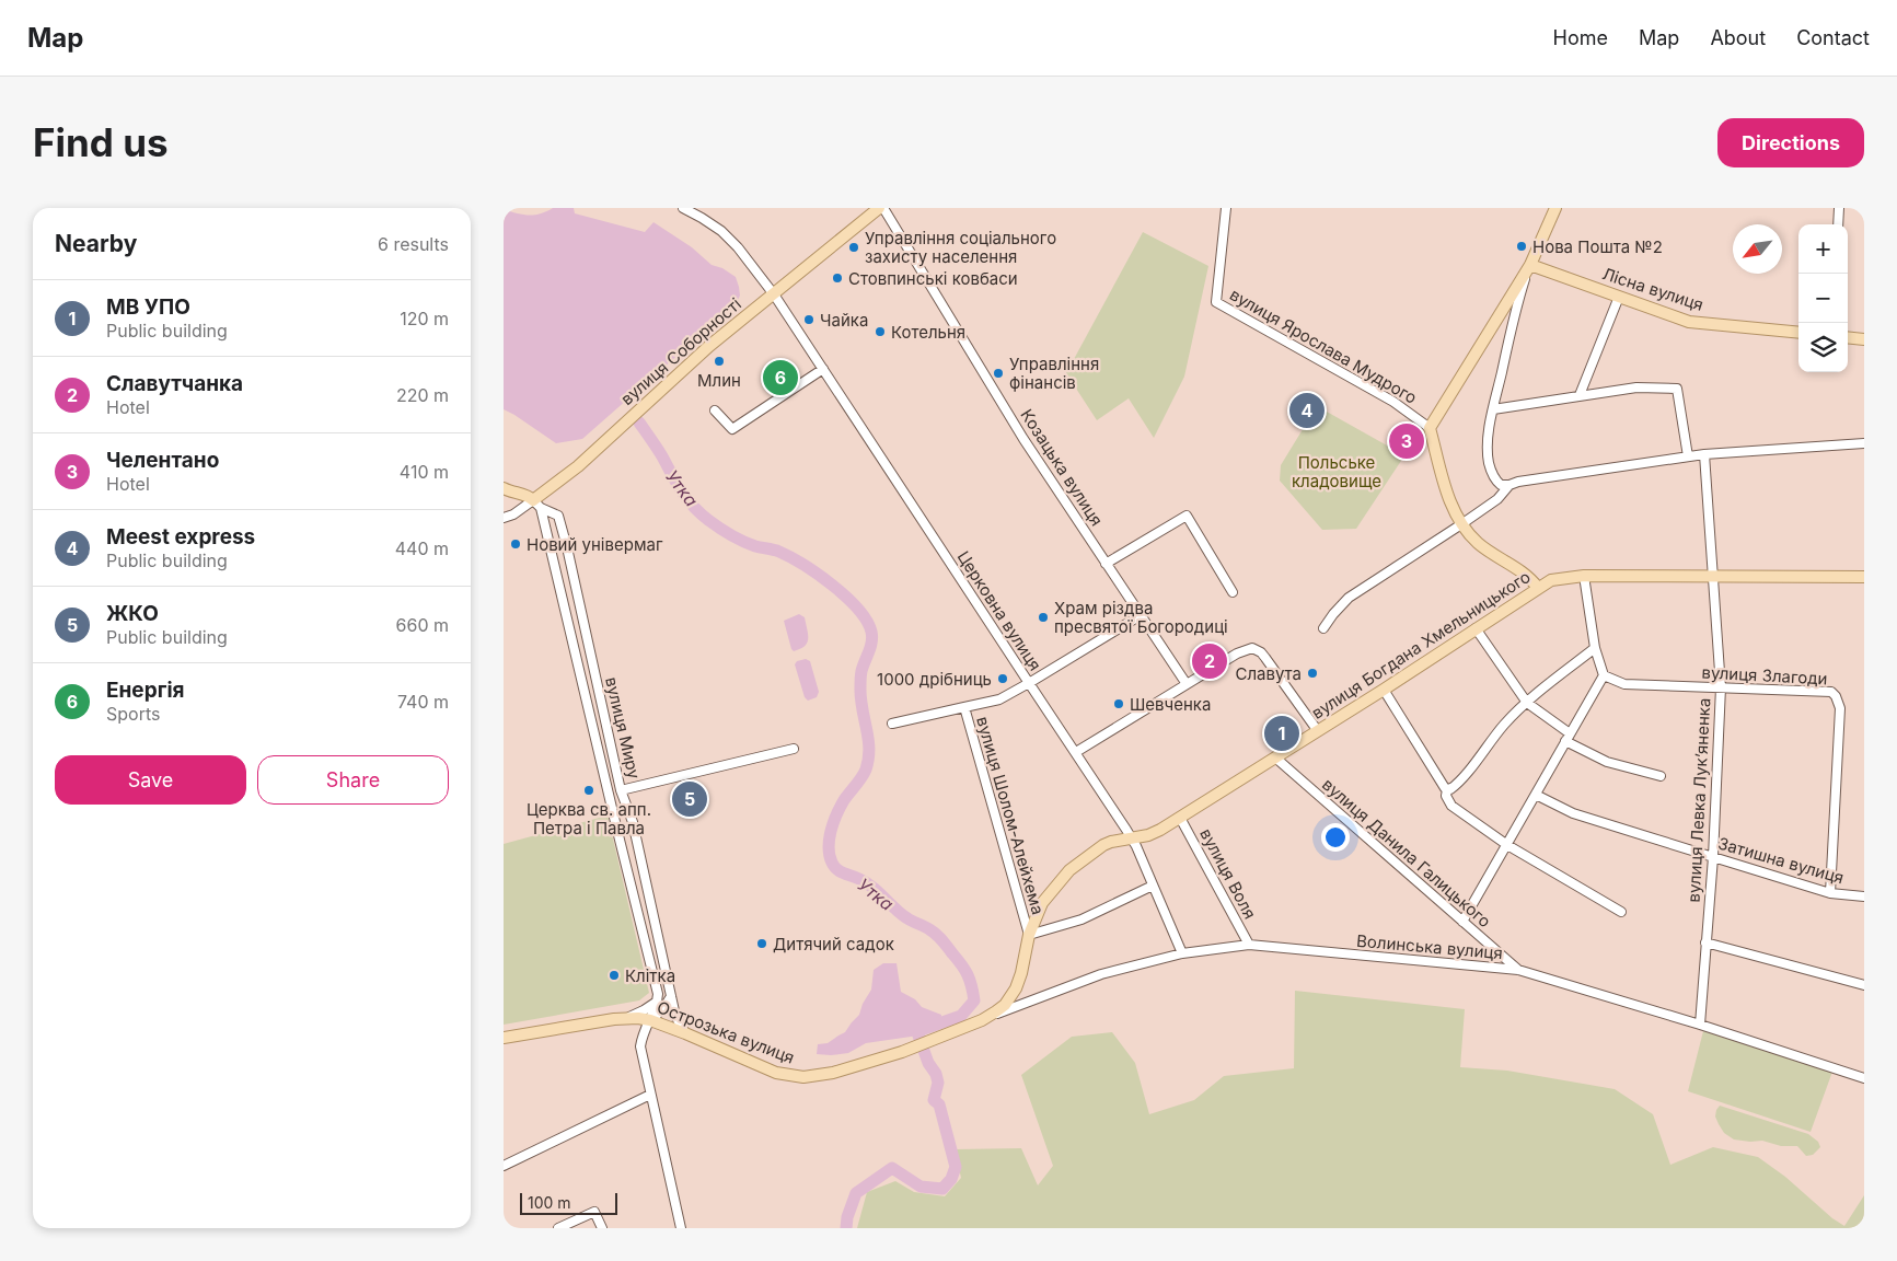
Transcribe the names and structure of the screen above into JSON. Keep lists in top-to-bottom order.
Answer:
{
  "streets": {
    "main road": [
      "Лісна вулиця",
      "вулиця Соборності",
      "вулиця Богдана Хмельницького",
      "вулиця Миру",
      "Острозька вулиця"
    ],
    "street": [
      "вулиця Ярослава Мудрого",
      "Козацька вулиця",
      "Церковна вулиця",
      "вулиця Злагоди",
      "вулиця Левка Лукʼяненка",
      "вулиця Шолом-Алейхема",
      "вулиця Данила Галицького",
      "Затишна вулиця",
      "вулиця Воля",
      "Волинська вулиця"
    ]
  },
  "crossings": [
    ["вулиця Соборності", "Козацька вулиця"],
    ["вулиця Соборності", "Церковна вулиця"],
    ["вулиця Соборності", "вулиця Миру"],
    ["Козацька вулиця", "вулиця Шолом-Алейхема"],
    ["Церковна вулиця", "вулиця Богдана Хмельницького"],
    ["Церковна вулиця", "вулиця Шолом-Алейхема"],
    ["Церковна вулиця", "Волинська вулиця"],
    ["вулиця Богдана Хмельницького", "вулиця Левка Лукʼяненка"],
    ["вулиця Богдана Хмельницького", "вулиця Шолом-Алейхема"],
    ["вулиця Богдана Хмельницького", "вулиця Данила Галицького"],
    ["вулиця Богдана Хмельницького", "вулиця Воля"],
    ["вулиця Богдана Хмельницького", "Волинська вулиця"],
    ["вулиця Богдана Хмельницького", "Острозька вулиця"],
    ["вулиця Злагоди", "вулиця Левка Лукʼяненка"],
    ["вулиця Злагоди", "Затишна вулиця"],
    ["вулиця Миру", "Острозька вулиця"],
    ["вулиця Левка Лукʼяненка", "Затишна вулиця"],
    ["вулиця Левка Лукʼяненка", "Волинська вулиця"],
    ["вулиця Данила Галицького", "Волинська вулиця"],
    ["вулиця Воля", "Волинська вулиця"]
  ],
  "water": ["Утка"],
  "parks": ["Польське кладовище"],
  "places": [
    "Нова Пошта №2",
    "Управління соціального захисту населення",
    "Стовпинські ковбаси",
    "Чайка",
    "Котельня",
    "Млин",
    "Управління фінансів",
    "Новий універмаг",
    "Храм різдва пресвятої Богородиці",
    "Славута",
    "1000 дрібниць",
    "Шевченка",
    "Церква св. апп. Петра і Павла",
    "Дитячий садок",
    "Клітка"
  ],
  "scale_bar": "100 m",
  "north": "bottom left",
  "page": {
    "header": "Map",
    "nav": [
      "Home",
      "Map",
      "About",
      "Contact"
    ],
    "buttons": [
      "Directions",
      ["Save", "Share"]
    ],
    "title": "Find us",
    "heading": ["Nearby", "6 results"],
    "map_buttons": ["+", "−"],
    "list": [
      {
        "mark": "1",
        "name": "МВ УПО",
        "note": "Public building",
        "value": "120 m"
      },
      {
        "mark": "2",
        "name": "Славутчанка",
        "note": "Hotel",
        "value": "220 m"
      },
      {
        "mark": "3",
        "name": "Челентано",
        "note": "Hotel",
        "value": "410 m"
      },
      {
        "mark": "4",
        "name": "Meest express",
        "note": "Public building",
        "value": "440 m"
      },
      {
        "mark": "5",
        "name": "ЖКО",
        "note": "Public building",
        "value": "660 m"
      },
      {
        "mark": "6",
        "name": "Енергія",
        "note": "Sports",
        "value": "740 m"
      }
    ],
    "pins": [
      "6",
      "4",
      "3",
      "2",
      "1",
      "5"
    ],
    "scale": "100 m"
  }
}
